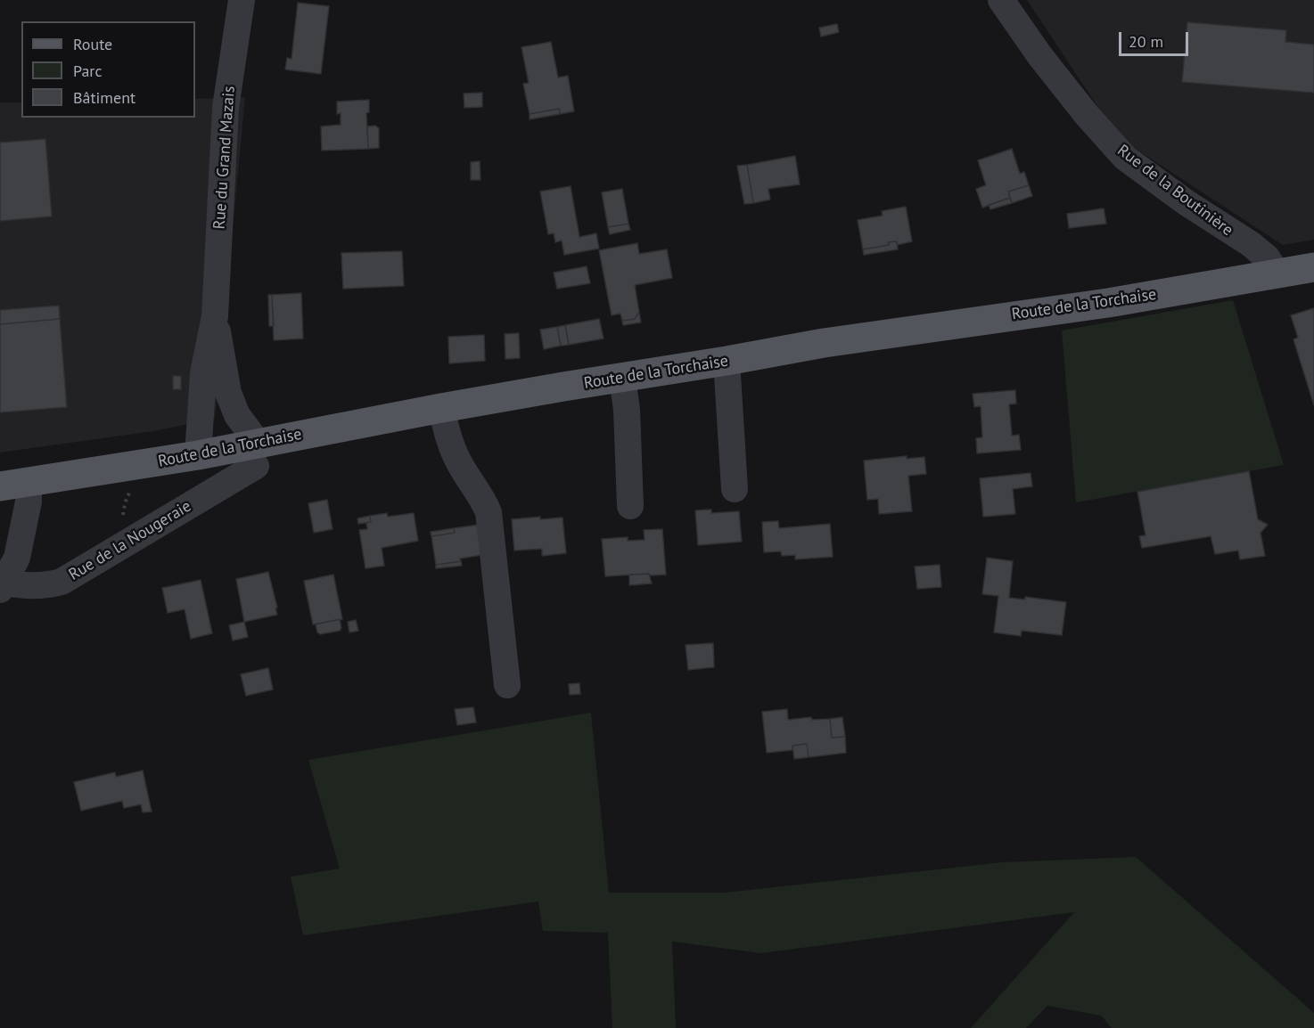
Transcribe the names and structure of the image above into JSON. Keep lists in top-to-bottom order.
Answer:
{
  "streets": {
    "main road": ["Route de la Torchaise"],
    "street": ["Rue du Grand Mazais", "Rue de la Boutinière", "Rue de la Nougeraie"]
  },
  "crossings": [
    ["Rue du Grand Mazais", "Route de la Torchaise"],
    ["Rue du Grand Mazais", "Rue de la Nougeraie"],
    ["Rue de la Boutinière", "Route de la Torchaise"],
    ["Route de la Torchaise", "Rue de la Nougeraie"]
  ],
  "legend": ["Route", "Parc", "Bâtiment"],
  "scale_bar": "20 m"
}
